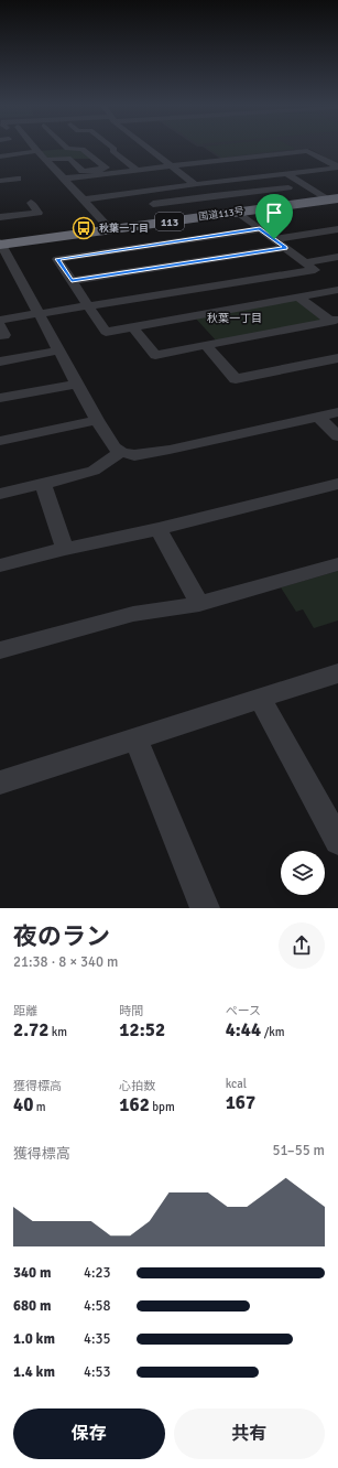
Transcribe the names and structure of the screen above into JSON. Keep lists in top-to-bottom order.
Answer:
{
  "streets": {
    "highway": ["国道113号", "113"]
  },
  "districts": ["秋葉一丁目"],
  "places": {
    "bus stop": ["秋葉一丁目"]
  },
  "page": {
    "heading": ["夜のラン", "21:38 · 8 × 340 m"],
    "stats": [
      ["距離", "2.72 km"],
      ["時間", "12:52"],
      ["ペース", "4:44 /km"],
      ["獲得標高", "40 m"],
      ["心拍数", "162 bpm"],
      ["kcal", "167"]
    ],
    "chart": ["獲得標高", "51–55 m"],
    "list": [
      {
        "name": "340 m",
        "note": "4:23"
      },
      {
        "name": "680 m",
        "note": "4:58"
      },
      {
        "name": "1.0 km",
        "note": "4:35"
      },
      {
        "name": "1.4 km",
        "note": "4:53"
      }
    ],
    "buttons": ["保存", "共有"]
  }
}
